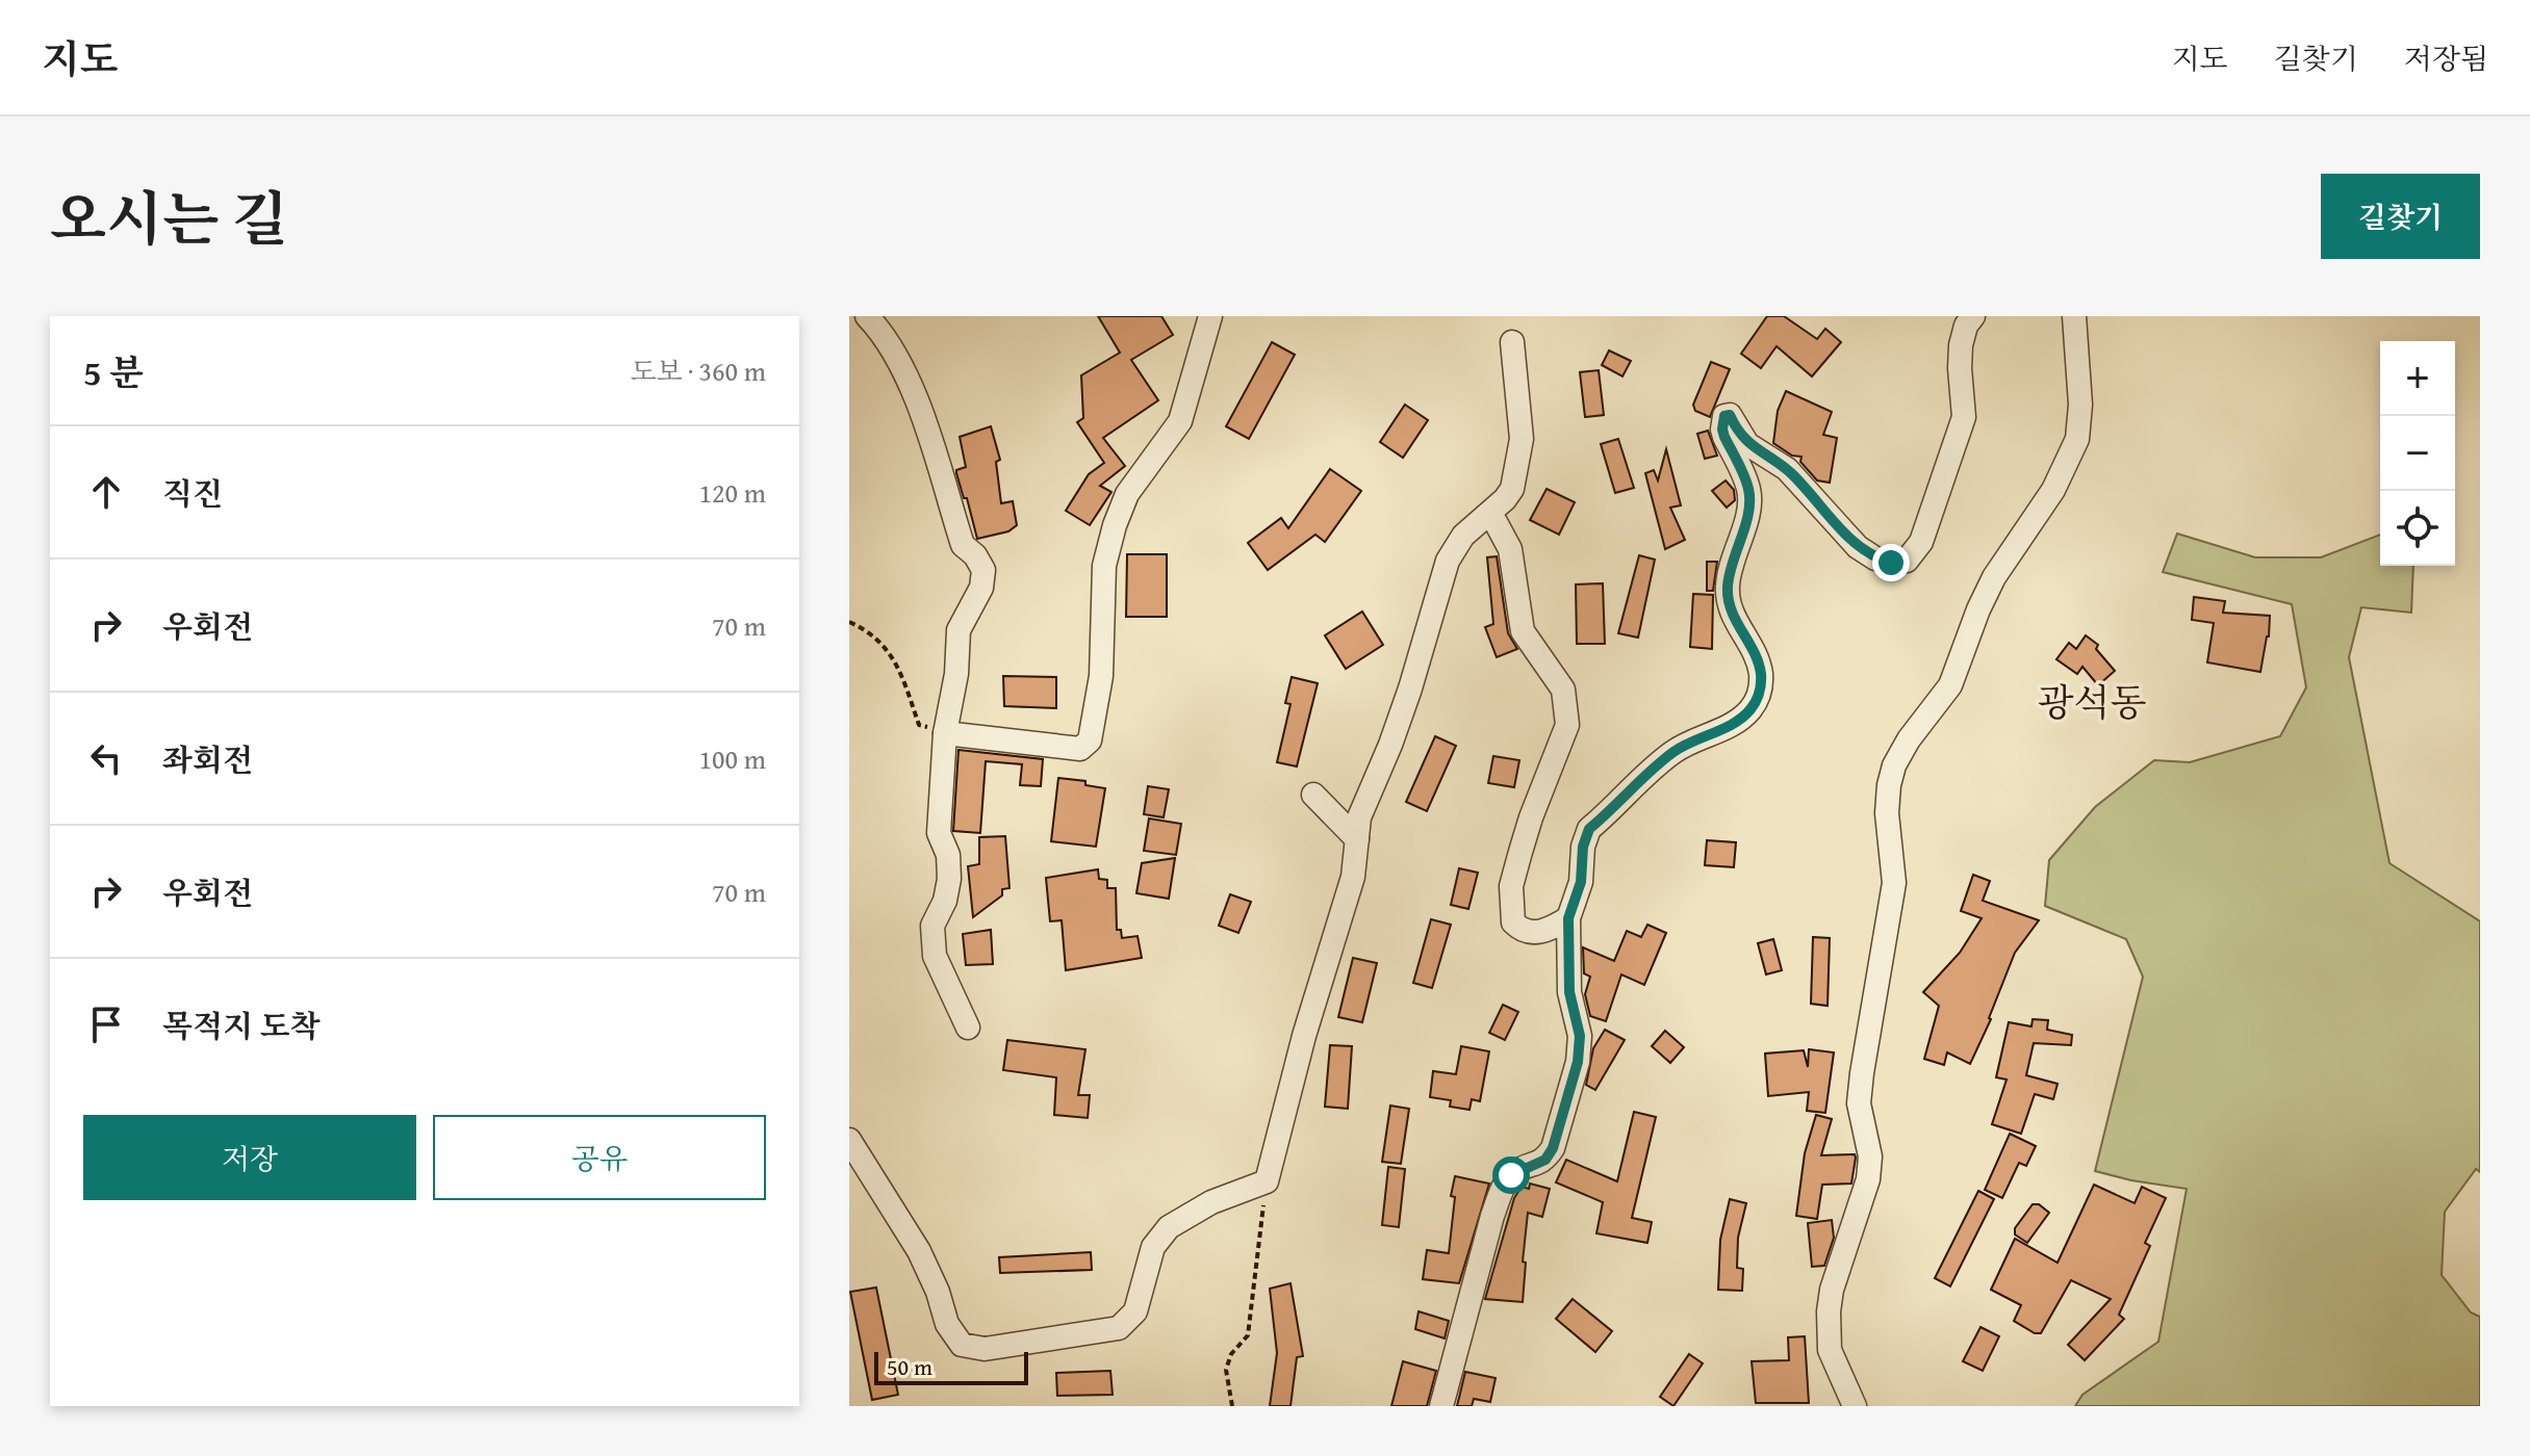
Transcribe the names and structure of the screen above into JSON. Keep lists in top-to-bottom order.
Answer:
{
  "districts": ["광석동"],
  "scale_bar": "50 m",
  "page": {
    "header": "지도",
    "nav": ["지도", "길찾기", "저장됨"],
    "title": "오시는 길",
    "buttons": [
      "길찾기",
      ["저장", "공유"]
    ],
    "heading": ["5 분", "도보 · 360 m"],
    "map_buttons": ["+", "−"],
    "list": [
      ["직진", "120 m"],
      ["우회전", "70 m"],
      ["좌회전", "100 m"],
      ["우회전", "70 m"],
      "목적지 도착"
    ],
    "scale": "50 m"
  }
}
